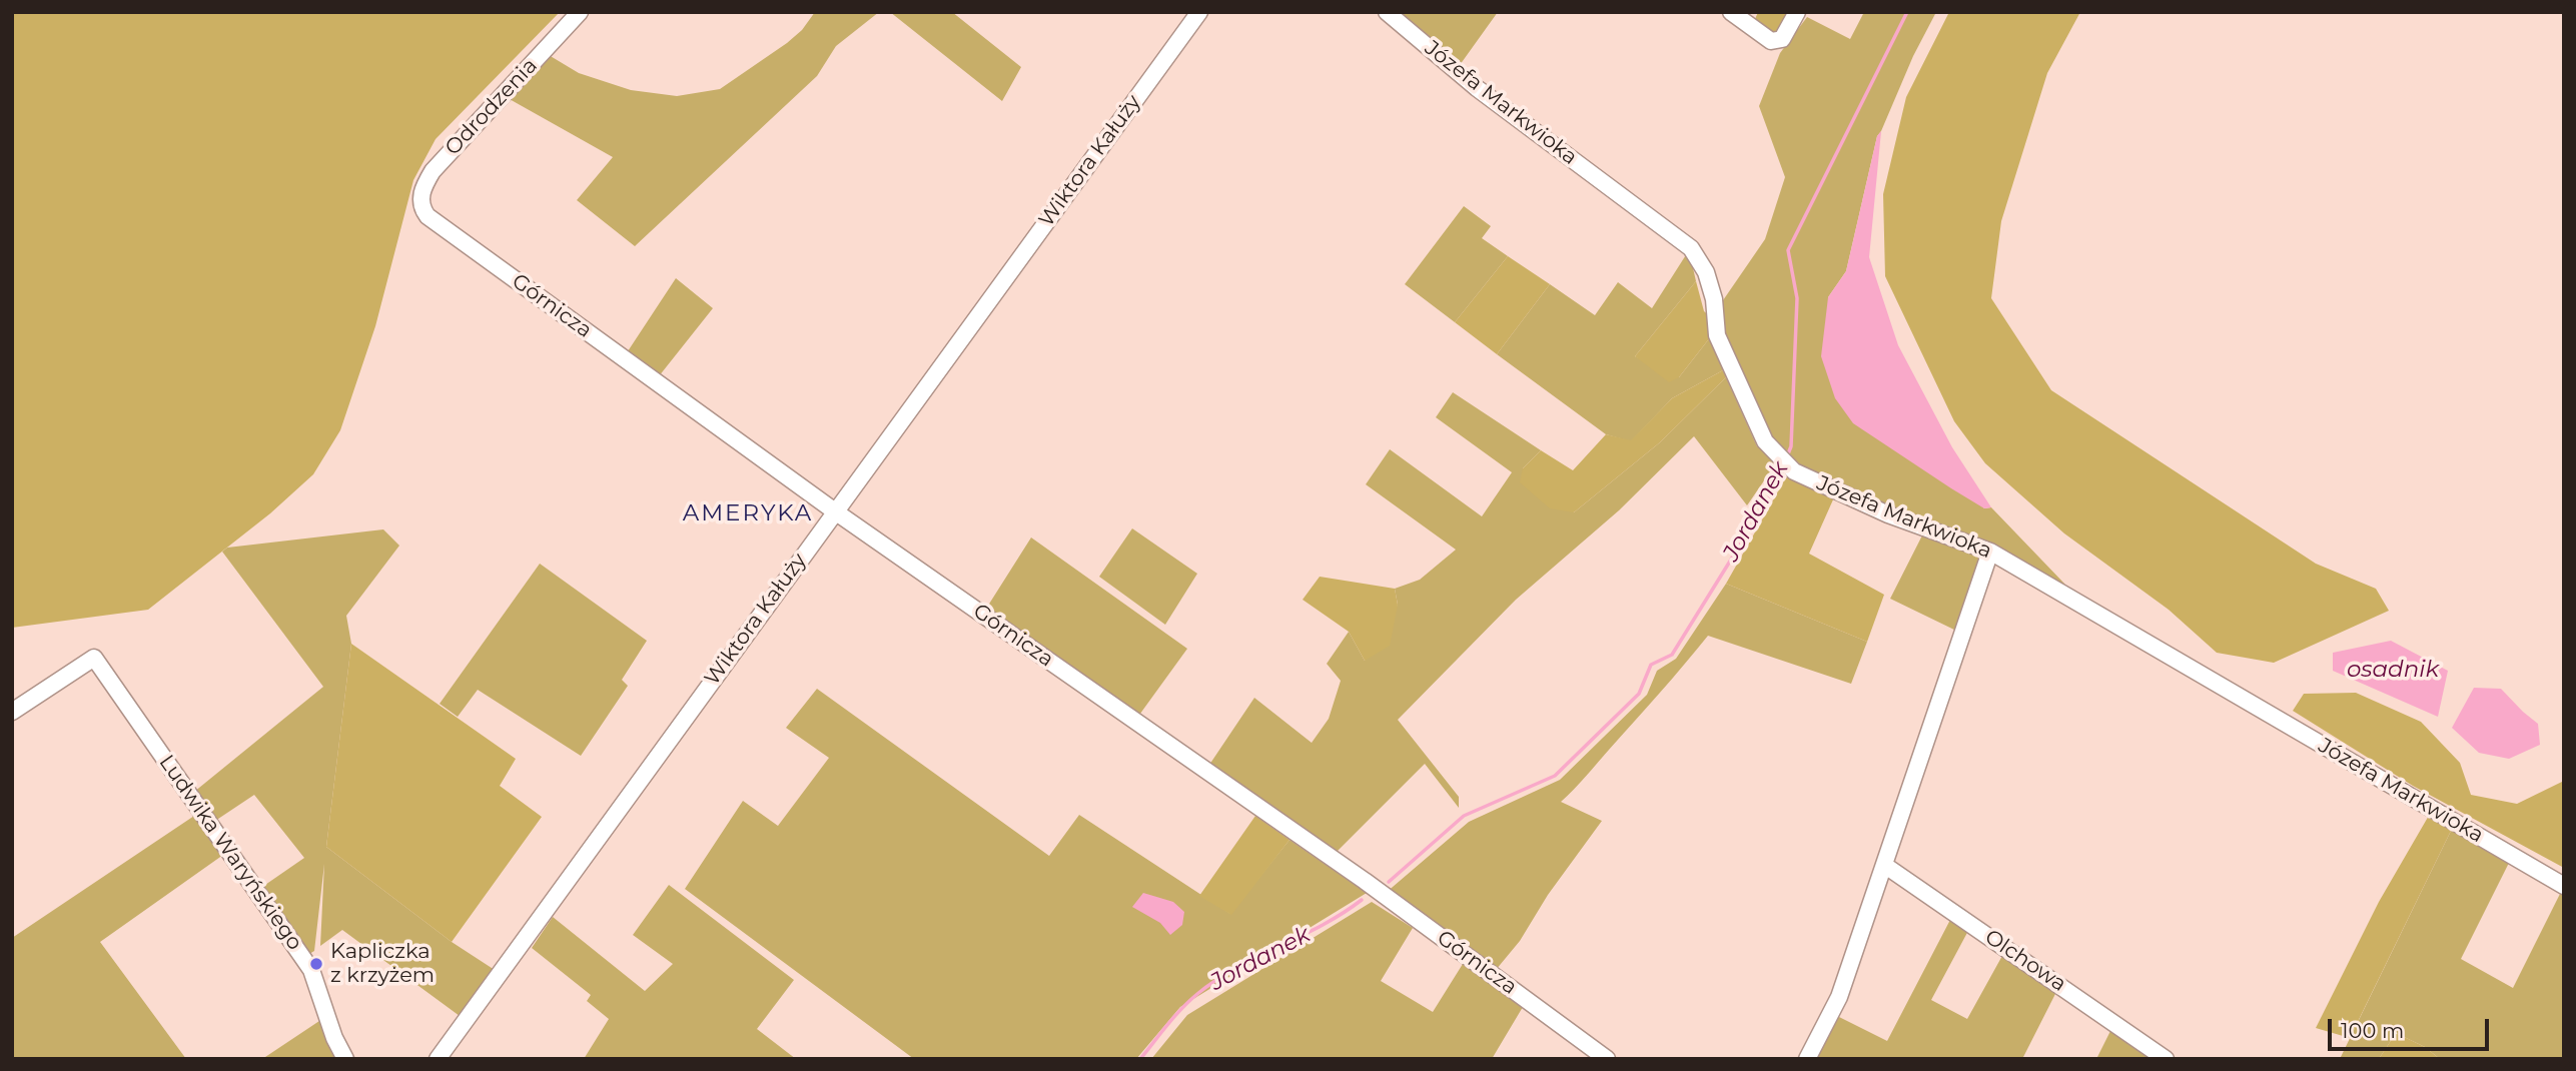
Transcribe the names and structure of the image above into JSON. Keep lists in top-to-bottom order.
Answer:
{
  "streets": {
    "street": [
      "Józefa Markwioka",
      "Odrodzenia",
      "Wiktora Kałuży",
      "Górnicza",
      "Ludwika Waryńskiego",
      "Olchowa"
    ]
  },
  "crossings": [
    ["Odrodzenia", "Górnicza"],
    ["Wiktora Kałuży", "Górnicza"]
  ],
  "districts": ["AMERYKA"],
  "water": ["Jordanek", "osadnik"],
  "places": ["Kapliczka z krzyżem"],
  "scale_bar": "100 m"
}
